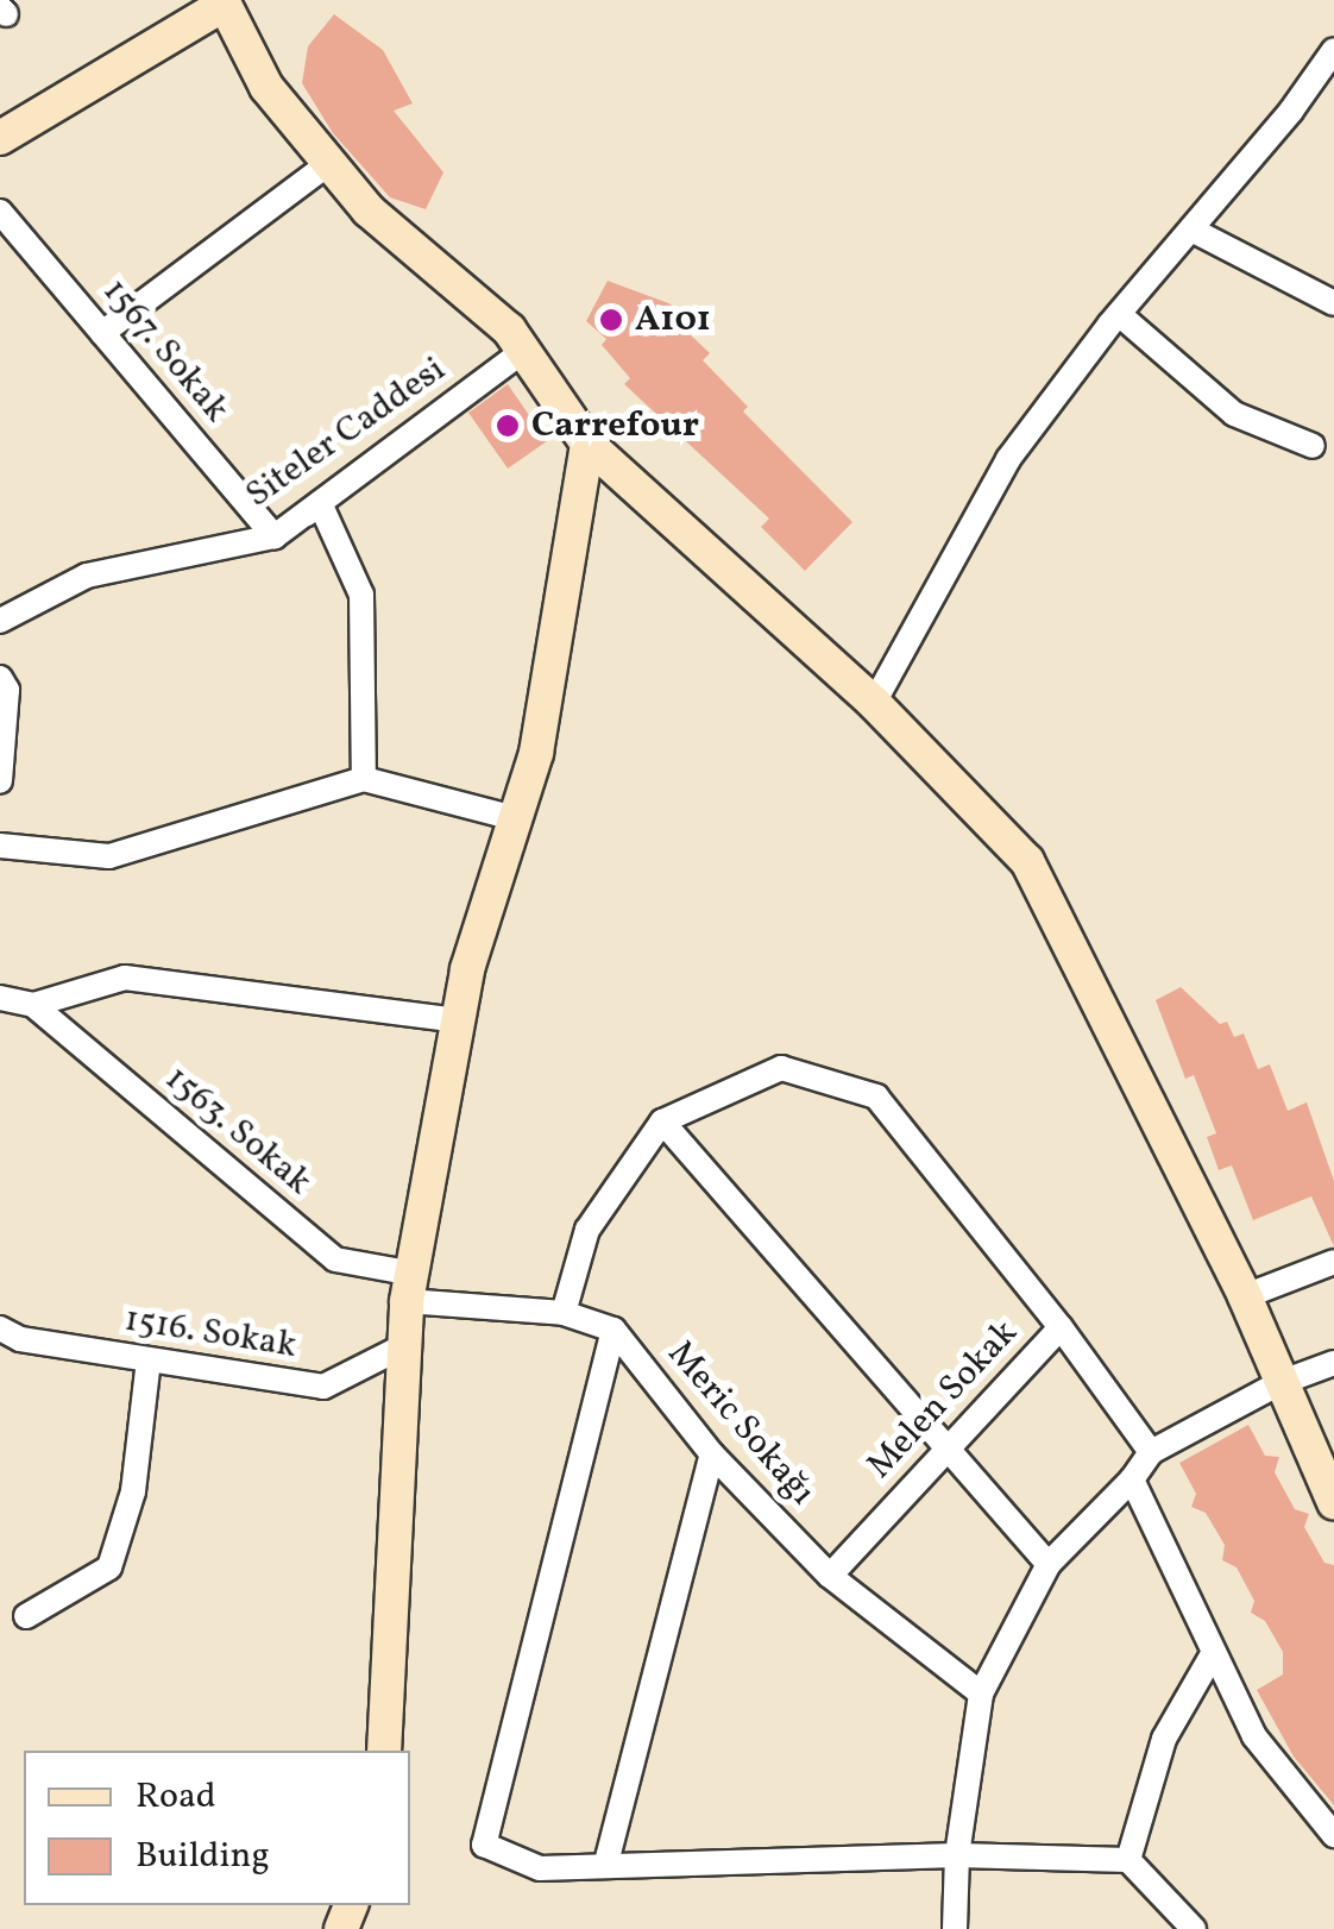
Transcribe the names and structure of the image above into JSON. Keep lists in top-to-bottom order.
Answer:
{
  "streets": {
    "street": [
      "1567. Sokak",
      "Siteler Caddesi",
      "1563. Sokak",
      "1516. Sokak",
      "Melen Sokak",
      "Meric Sokağı"
    ]
  },
  "crossings": [
    ["1567. Sokak", "Siteler Caddesi"],
    ["Melen Sokak", "Meric Sokağı"]
  ],
  "places": ["A101", "Carrefour"],
  "legend": ["Road", "Building"]
}
